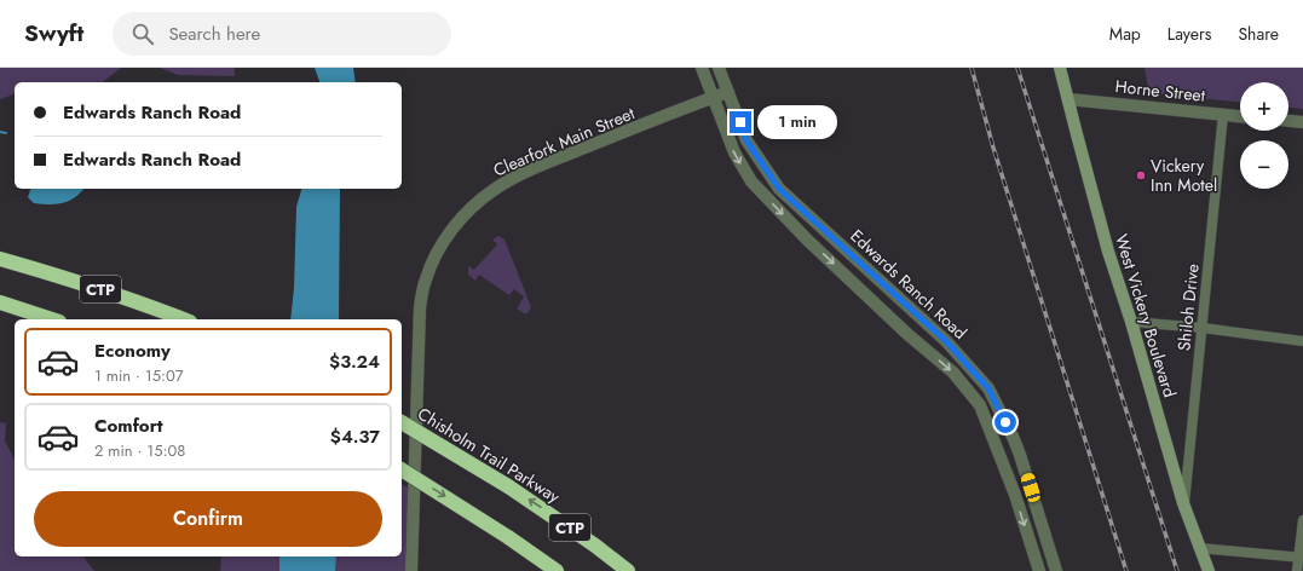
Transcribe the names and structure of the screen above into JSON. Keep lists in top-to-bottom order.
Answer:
{
  "streets": {
    "highway": ["CTP", "Chisholm Trail Parkway"],
    "main road": ["West Vickery Boulevard"],
    "street": [
      "Horne Street",
      "Clearfork Main Street",
      "Edwards Ranch Road",
      "Shiloh Drive"
    ]
  },
  "crossings": [
    ["Horne Street", "Shiloh Drive"],
    ["Horne Street", "West Vickery Boulevard"],
    ["Clearfork Main Street", "Edwards Ranch Road"],
    ["Shiloh Drive", "West Vickery Boulevard"]
  ],
  "places": ["Vickery Inn Motel"],
  "page": {
    "header": "Swyft",
    "search": "Search here",
    "nav": ["Map", "Layers", "Share"],
    "map_buttons": ["+", "−"],
    "banner": ["Edwards Ranch Road", "Edwards Ranch Road"],
    "bubble": "1 min",
    "list": [
      {
        "name": "Economy",
        "note": "1 min · 15:07",
        "value": "$3.24"
      },
      {
        "name": "Comfort",
        "note": "2 min · 15:08",
        "value": "$4.37"
      }
    ],
    "buttons": "Confirm"
  }
}
